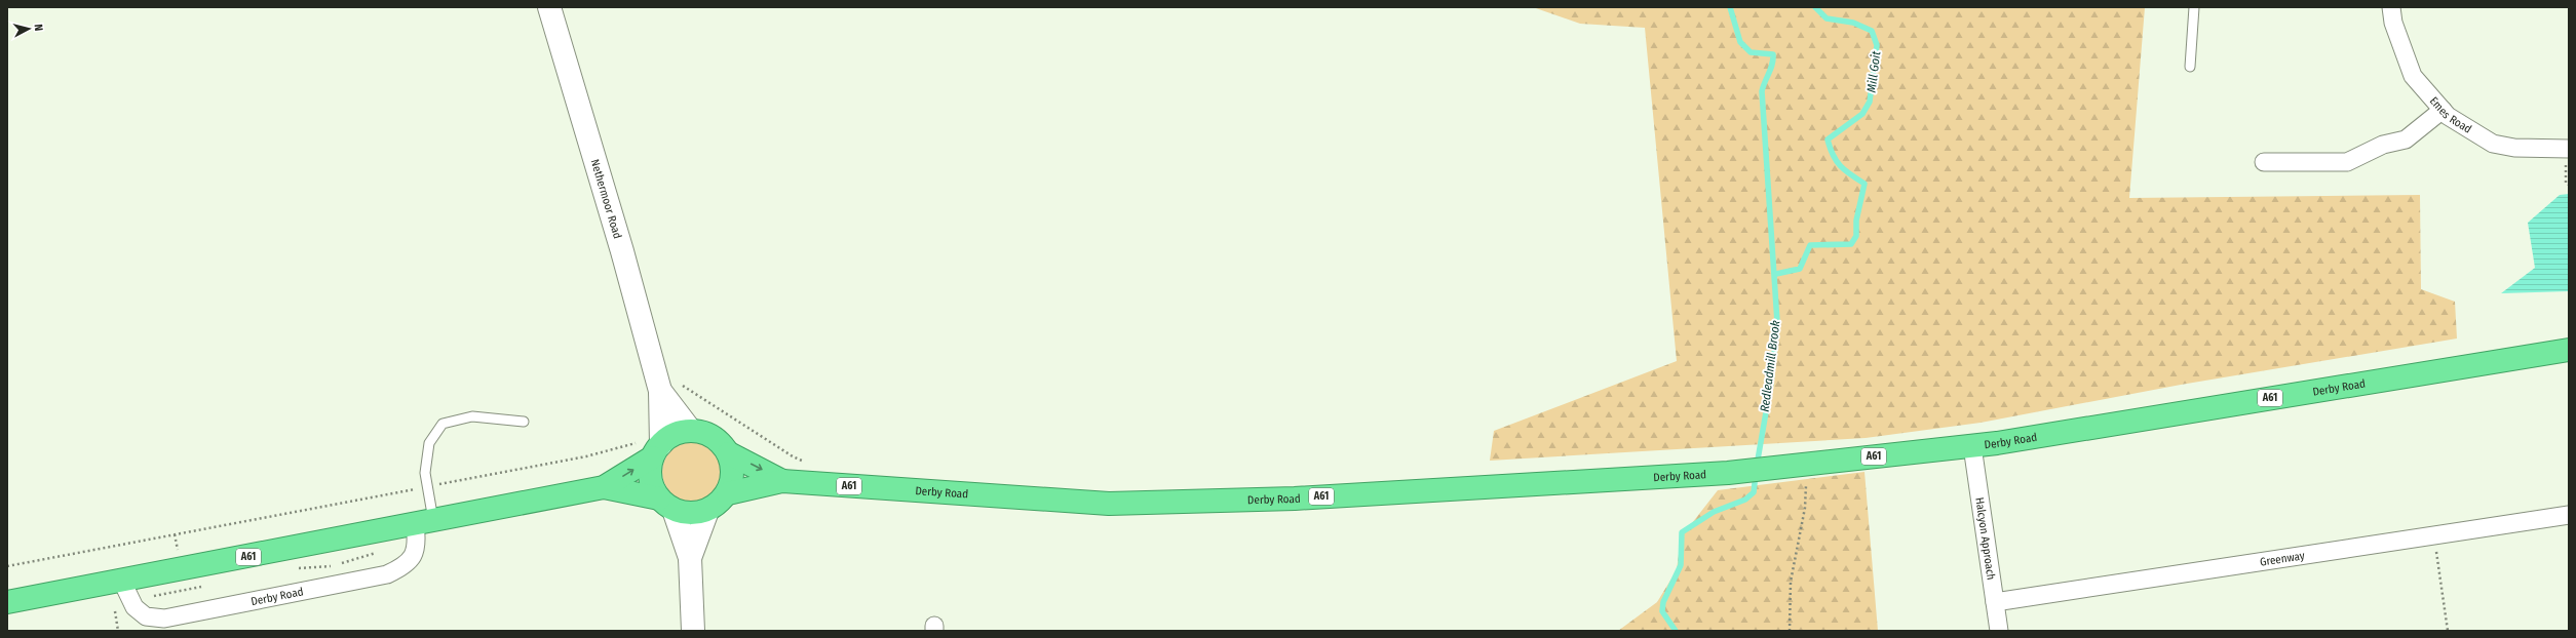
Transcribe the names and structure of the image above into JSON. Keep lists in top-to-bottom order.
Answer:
{
  "streets": {
    "highway": ["Derby Road", "A61"],
    "street": [
      "Emes Road",
      "Nethermoor Road",
      "Halcyon Approach",
      "Greenway"
    ]
  },
  "crossings": [
    ["Nethermoor Road", "Derby Road"],
    ["Nethermoor Road", "A61"],
    ["Derby Road", "A61"],
    ["Derby Road", "Halcyon Approach"],
    ["Halcyon Approach", "Greenway"]
  ],
  "water": ["Mill Goit", "Redleadmill Brook"],
  "north": "right"
}
